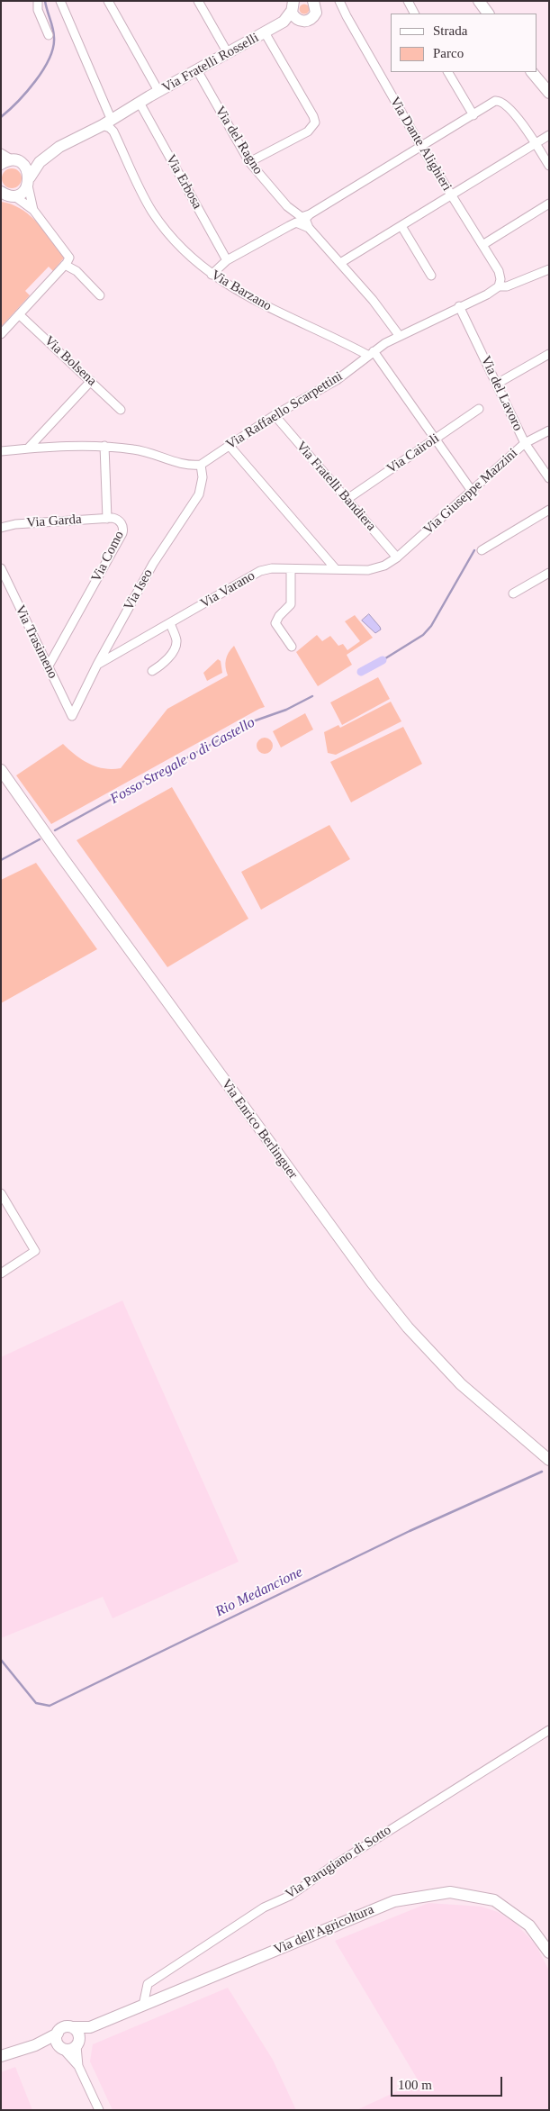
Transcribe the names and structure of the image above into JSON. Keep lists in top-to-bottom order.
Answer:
{
  "streets": {
    "street": [
      "Via Fratelli Rosselli",
      "Via del Ragno",
      "Via Dante Alighieri",
      "Via Erbosa",
      "Via Barzano",
      "Via Bolsena",
      "Via del Lavoro",
      "Via Raffaello Scarpettini",
      "Via Cairoli",
      "Via Fratelli Bandiera",
      "Via Giuseppe Mazzini",
      "Via Garda",
      "Via Como",
      "Via Iseo",
      "Via Varano",
      "Via Trasimeno",
      "Via Enrico Berlinguer",
      "Via Parugiano di Sotto",
      "Via dell'Agricoltura"
    ]
  },
  "crossings": [
    ["Via Fratelli Rosselli", "Via del Ragno"],
    ["Via Fratelli Rosselli", "Via Erbosa"],
    ["Via Fratelli Rosselli", "Via Barzano"],
    ["Via Dante Alighieri", "Via Raffaello Scarpettini"],
    ["Via Barzano", "Via Raffaello Scarpettini"],
    ["Via del Lavoro", "Via Raffaello Scarpettini"],
    ["Via del Lavoro", "Via Giuseppe Mazzini"],
    ["Via Raffaello Scarpettini", "Via Fratelli Bandiera"],
    ["Via Raffaello Scarpettini", "Via Iseo"],
    ["Via Cairoli", "Via Fratelli Bandiera"],
    ["Via Fratelli Bandiera", "Via Giuseppe Mazzini"],
    ["Via Fratelli Bandiera", "Via Varano"],
    ["Via Giuseppe Mazzini", "Via Varano"],
    ["Via Garda", "Via Como"],
    ["Via Como", "Via Trasimeno"],
    ["Via Iseo", "Via Varano"],
    ["Via Iseo", "Via Trasimeno"],
    ["Via Parugiano di Sotto", "Via dell'Agricoltura"]
  ],
  "water": ["Fosso Stregale o di Castello", "Rio Medancione"],
  "legend": ["Strada", "Parco"],
  "scale_bar": "100 m"
}
